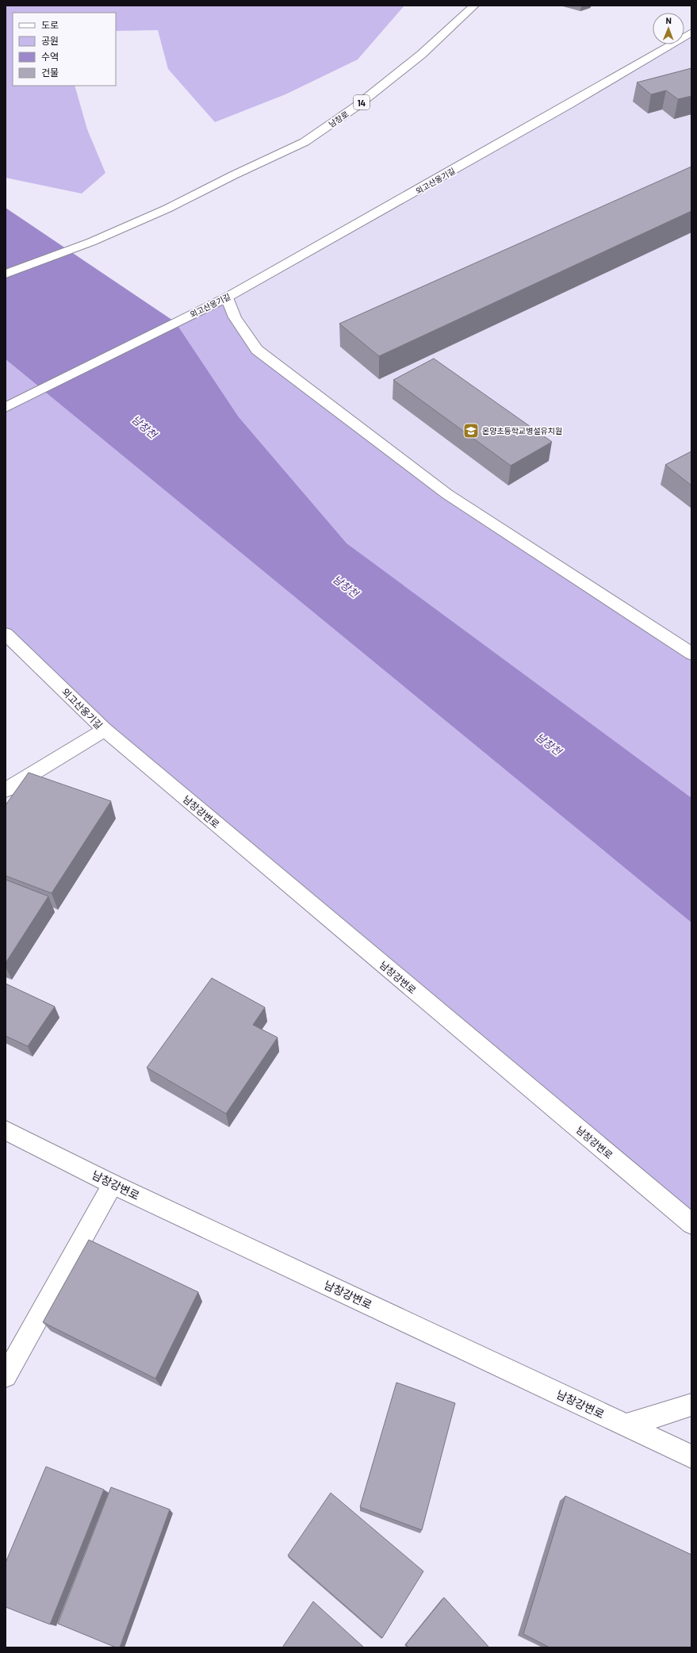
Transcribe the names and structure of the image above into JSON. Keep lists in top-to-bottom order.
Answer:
{
  "streets": {
    "street": [
      "14",
      "남창로",
      "외고산옹기길",
      "남창강변로"
    ]
  },
  "crossings": [
    ["외고산옹기길", "남창강변로"]
  ],
  "water": ["남창천"],
  "places": {
    "school or university": ["온양초등학교병설유치원"]
  },
  "legend": [
    "도로",
    "공원",
    "수역",
    "건물"
  ],
  "north": "top"
}
